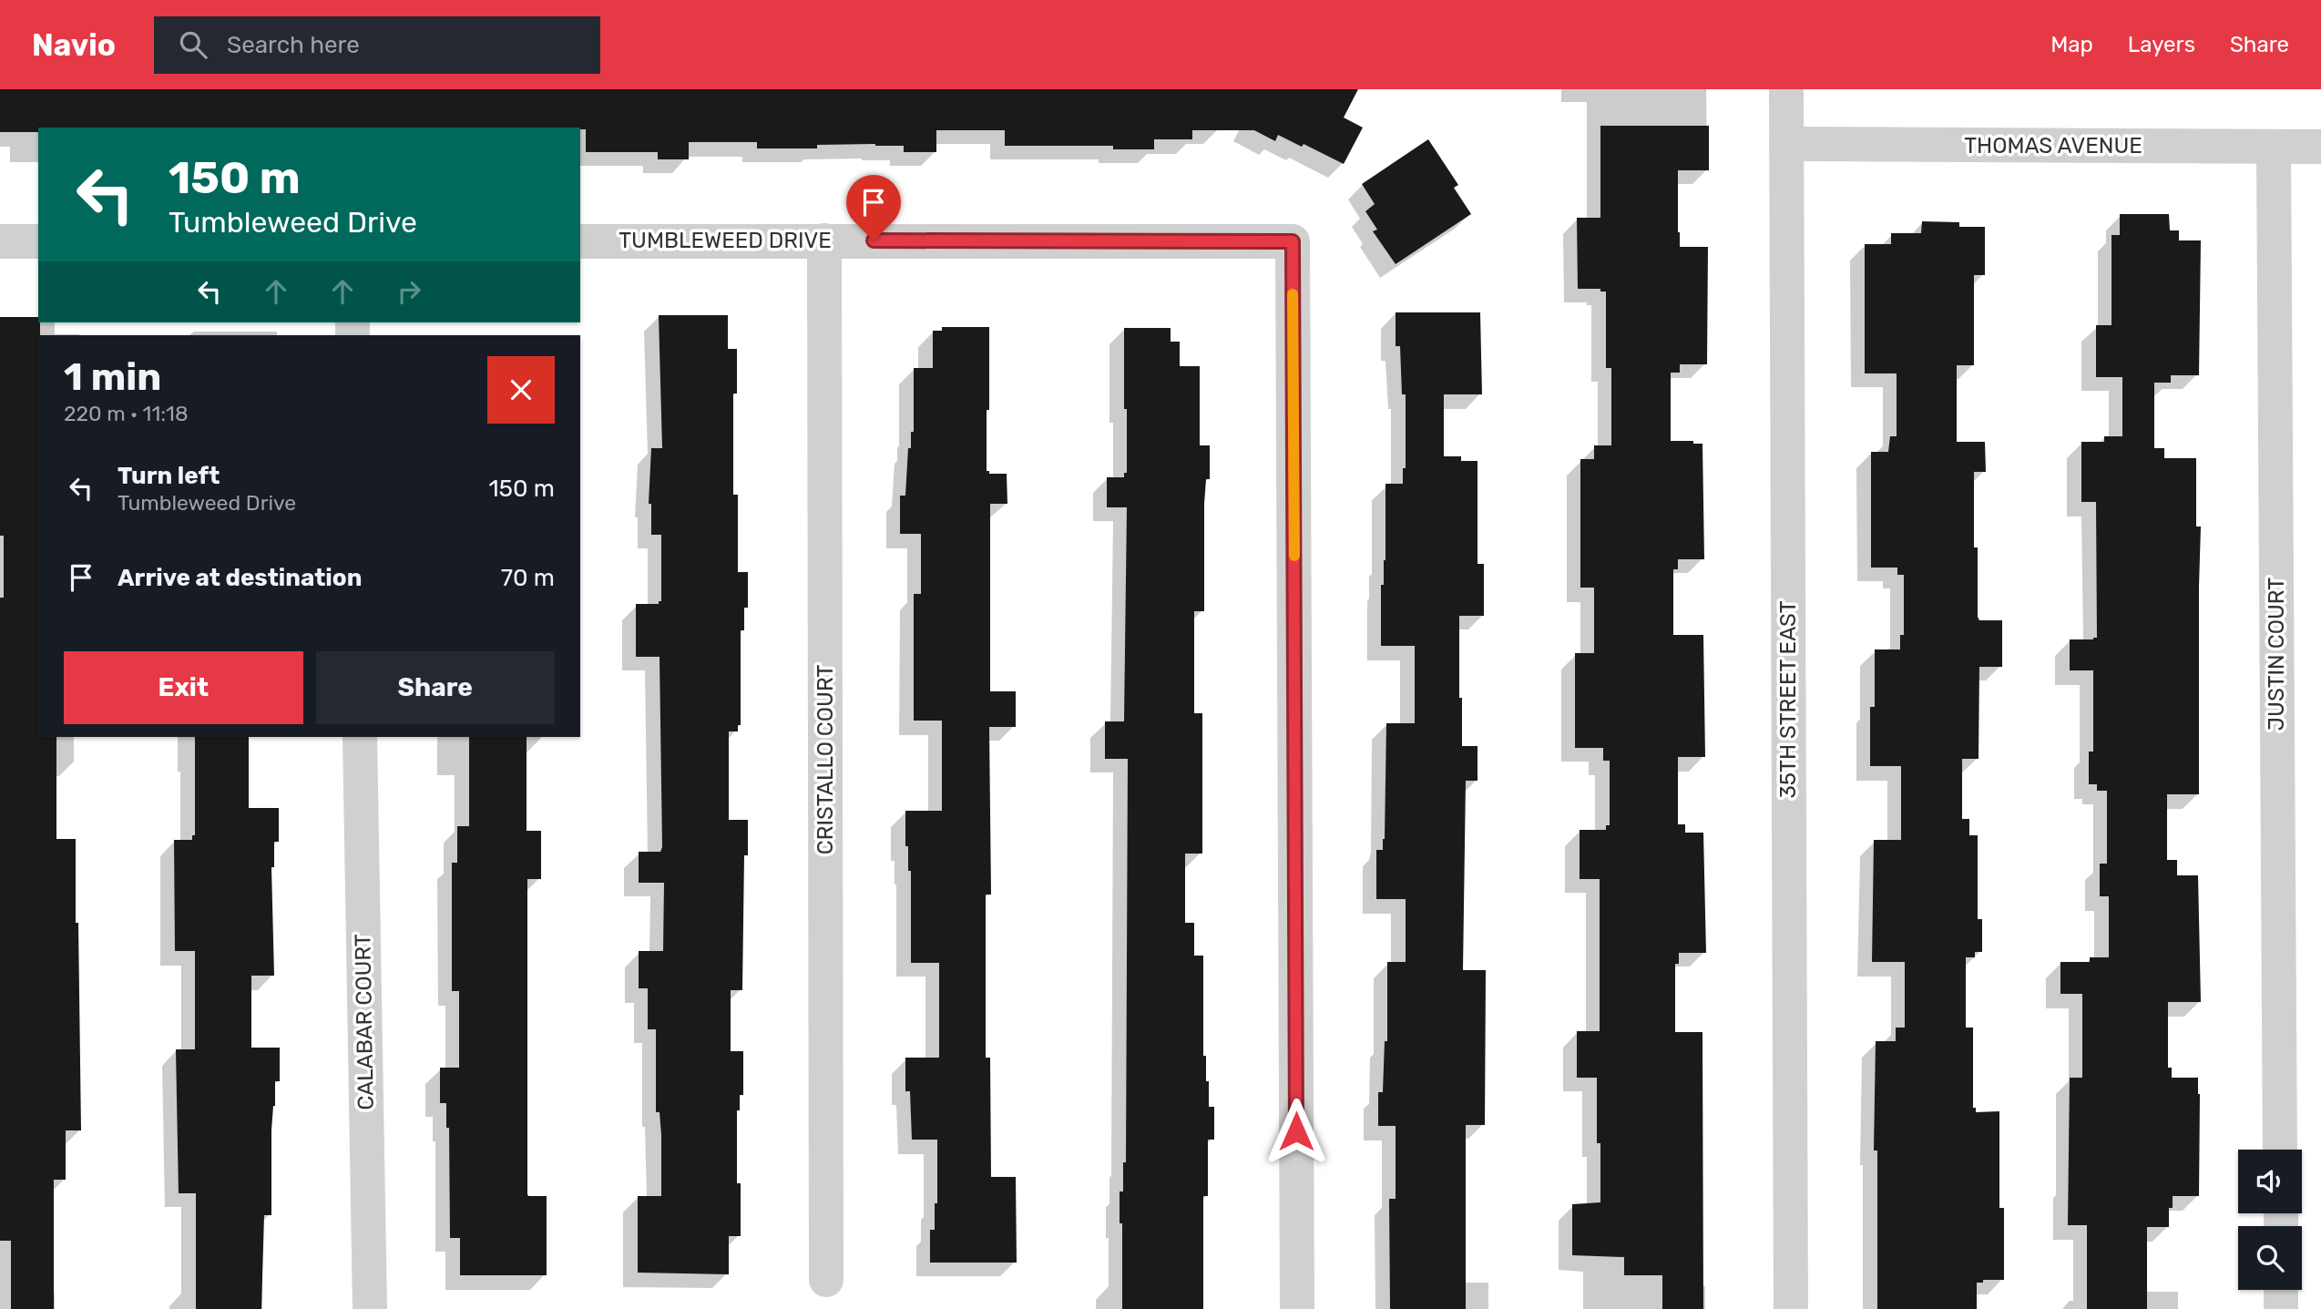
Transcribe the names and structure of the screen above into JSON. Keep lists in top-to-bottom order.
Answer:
{
  "streets": {
    "street": [
      "THOMAS AVENUE",
      "TUMBLEWEED DRIVE",
      "JUSTIN COURT",
      "35TH STREET EAST",
      "CRISTALLO COURT",
      "CALABAR COURT"
    ]
  },
  "crossings": [
    ["THOMAS AVENUE", "JUSTIN COURT"],
    ["THOMAS AVENUE", "35TH STREET EAST"],
    ["TUMBLEWEED DRIVE", "CRISTALLO COURT"]
  ],
  "page": {
    "header": "Navio",
    "search": "Search here",
    "nav": ["Map", "Layers", "Share"],
    "turn": ["150 m", "Tumbleweed Drive"],
    "heading": ["1 min", "220 m · 11:18"],
    "list": [
      {
        "name": "Turn left",
        "note": "Tumbleweed Drive",
        "value": "150 m"
      },
      {
        "name": "Arrive at destination",
        "value": "70 m"
      }
    ],
    "buttons": ["Exit", "Share"]
  }
}
